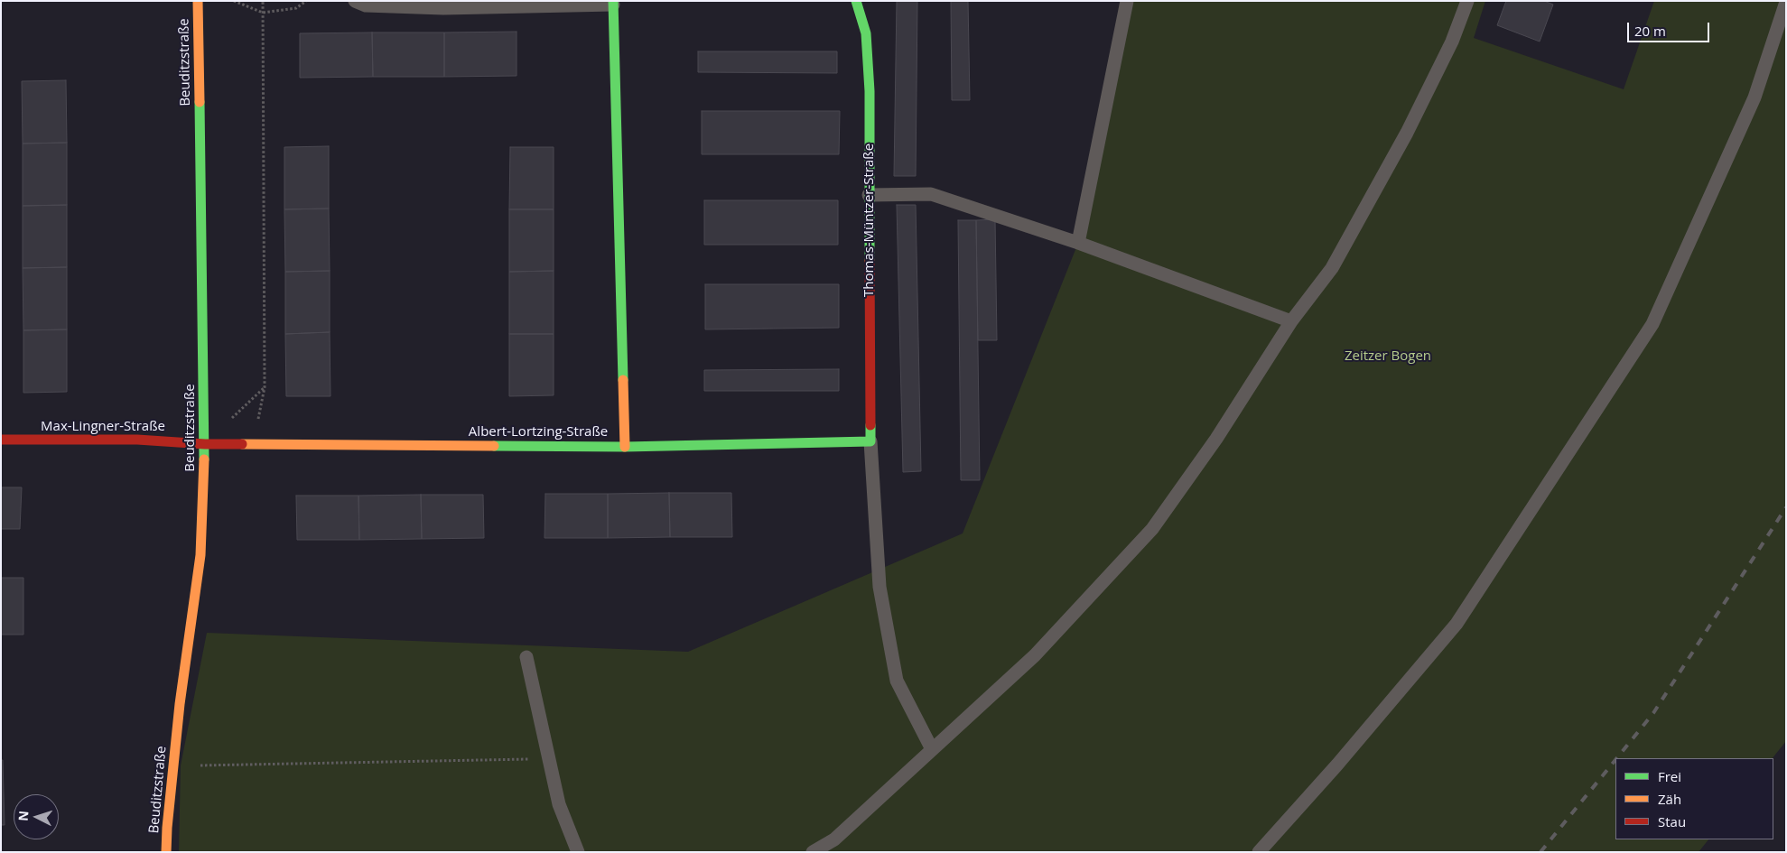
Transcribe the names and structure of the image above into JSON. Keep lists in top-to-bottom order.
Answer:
{
  "streets": {
    "street": [
      "Beuditzstraße",
      "Thomas-Müntzer-Straße",
      "Max-Lingner-Straße",
      "Albert-Lortzing-Straße"
    ]
  },
  "crossings": [
    ["Beuditzstraße", "Max-Lingner-Straße"],
    ["Beuditzstraße", "Albert-Lortzing-Straße"],
    ["Thomas-Müntzer-Straße", "Albert-Lortzing-Straße"],
    ["Max-Lingner-Straße", "Albert-Lortzing-Straße"]
  ],
  "parks": ["Zeitzer Bogen"],
  "legend": ["Frei", "Zäh", "Stau"],
  "scale_bar": "20 m",
  "north": "left"
}
